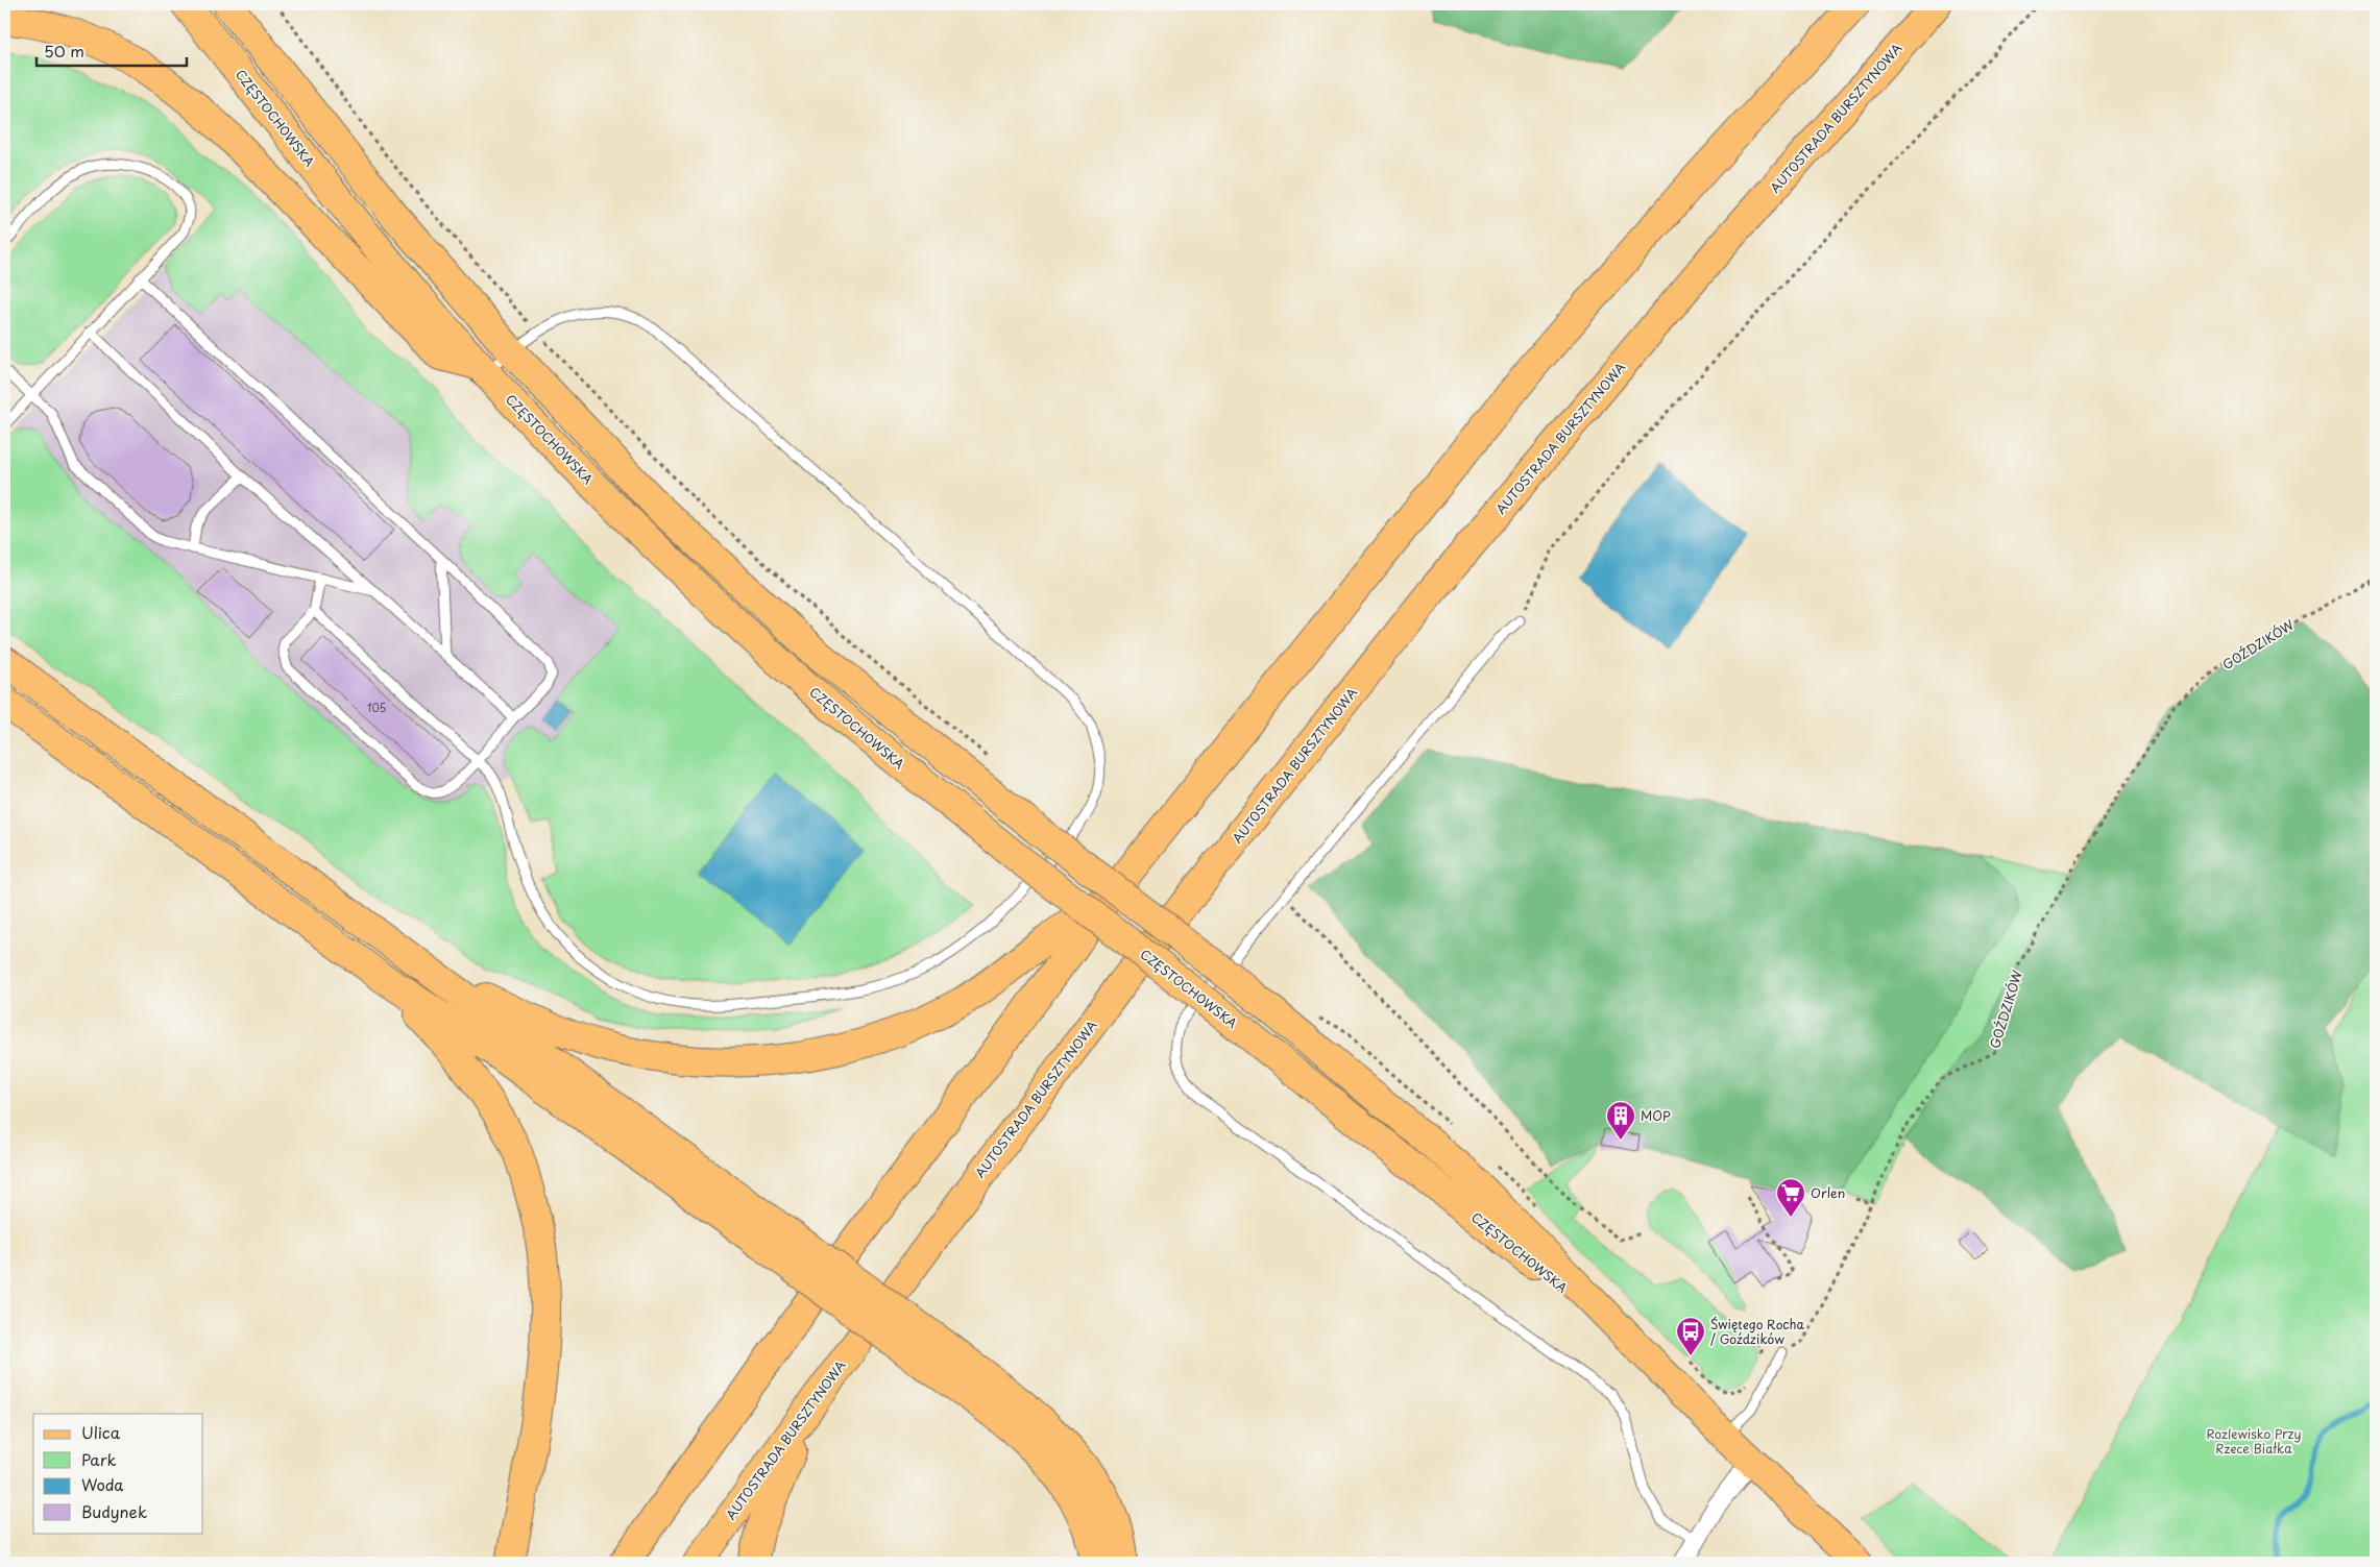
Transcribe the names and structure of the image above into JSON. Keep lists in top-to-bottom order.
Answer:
{
  "streets": {
    "main road": ["CZĘSTOCHOWSKA", "AUTOSTRADA BURSZTYNOWA"],
    "path": ["GOŹDZIKÓW"]
  },
  "parks": ["Rozlewisko Przy Rzece Białka"],
  "places": {
    "building": ["MOP"],
    "supermarket": ["Orlen"],
    "bus stop": ["Świętego Rocha / Goździków"]
  },
  "house_numbers": ["105"],
  "legend": [
    "Ulica",
    "Park",
    "Woda",
    "Budynek"
  ],
  "scale_bar": "50 m"
}
